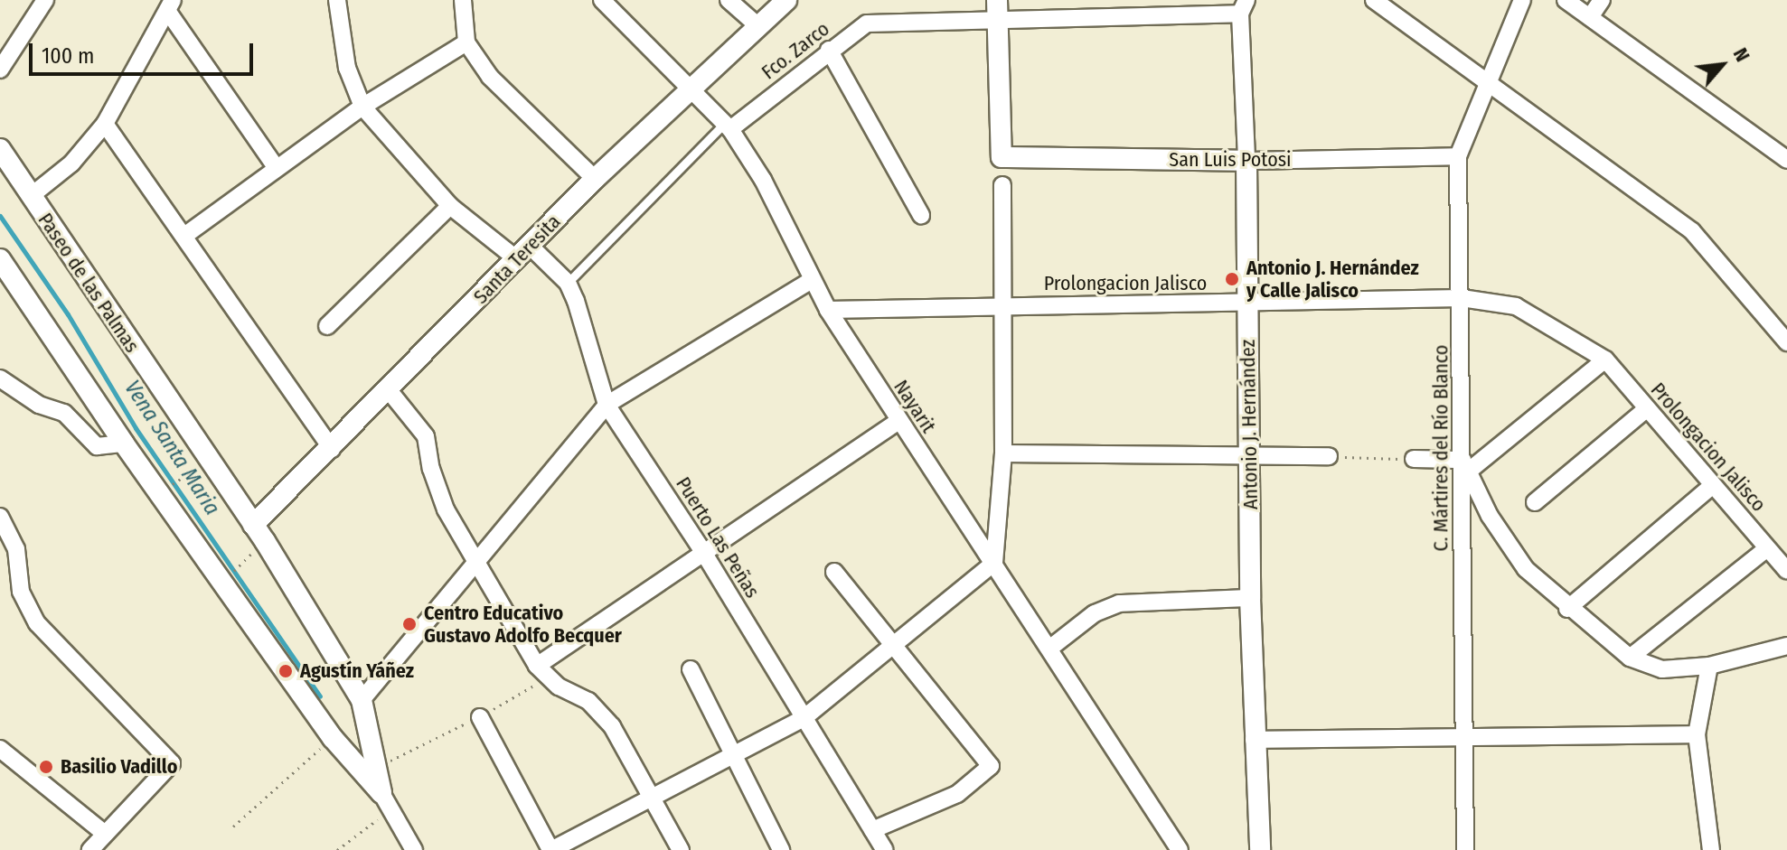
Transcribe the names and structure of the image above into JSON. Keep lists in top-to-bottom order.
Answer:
{
  "streets": {
    "street": [
      "Fco. Zarco",
      "San Luis Potosi",
      "Santa Teresita",
      "Paseo de las Palmas",
      "Prolongacion Jalisco",
      "Nayarit",
      "Antonio J. Hernández",
      "C. Mártires del Río Blanco",
      "Puerto Las Peñas"
    ]
  },
  "crossings": [
    ["Fco. Zarco", "San Luis Potosi"],
    ["Fco. Zarco", "Santa Teresita"],
    ["Fco. Zarco", "Nayarit"],
    ["Fco. Zarco", "Antonio J. Hernández"],
    ["San Luis Potosi", "Antonio J. Hernández"],
    ["San Luis Potosi", "C. Mártires del Río Blanco"],
    ["Santa Teresita", "Paseo de las Palmas"],
    ["Santa Teresita", "Nayarit"],
    ["Santa Teresita", "Puerto Las Peñas"],
    ["Prolongacion Jalisco", "Nayarit"],
    ["Prolongacion Jalisco", "Antonio J. Hernández"],
    ["Prolongacion Jalisco", "C. Mártires del Río Blanco"]
  ],
  "water": ["Vena Santa Maria"],
  "places": [
    "Antonio J. Hernández y Calle Jalisco",
    "Centro Educativo Gustavo Adolfo Becquer",
    "Agustín Yáñez",
    "Basilio Vadillo"
  ],
  "scale_bar": "100 m",
  "north": "top right"
}
